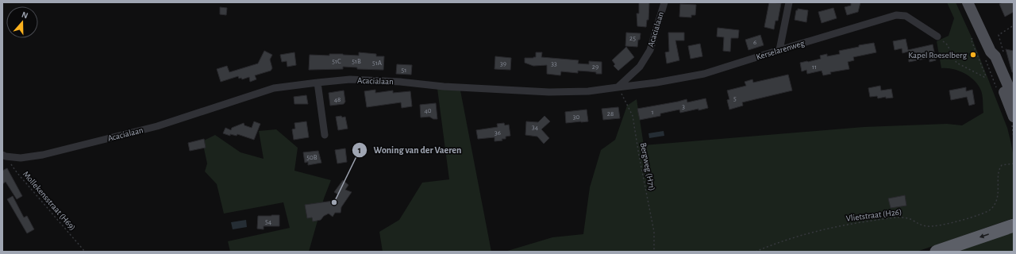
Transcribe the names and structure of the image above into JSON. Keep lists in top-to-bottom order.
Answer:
{
  "streets": {
    "street": ["Acacialaan", "Kerselarenweg"],
    "path": ["Bergweg (H71)", "Mollekensstraat (H69)", "Vlietstraat (H26)"]
  },
  "crossings": [
    ["Acacialaan", "Kerselarenweg"],
    ["Acacialaan", "Bergweg (H71)"],
    ["Acacialaan", "Mollekensstraat (H69)"],
    ["Kerselarenweg", "Bergweg (H71)"]
  ],
  "places": ["Kapel Roeselberg", "Woning van der Vaeren"],
  "house_numbers": [
    "25",
    "6",
    "51C",
    "51B",
    "51A",
    "39",
    "33",
    "29",
    "11",
    "51",
    "5",
    "48",
    "3",
    "40",
    "1",
    "28",
    "30",
    "34",
    "36",
    "50B",
    "54"
  ],
  "north": "top"
}
